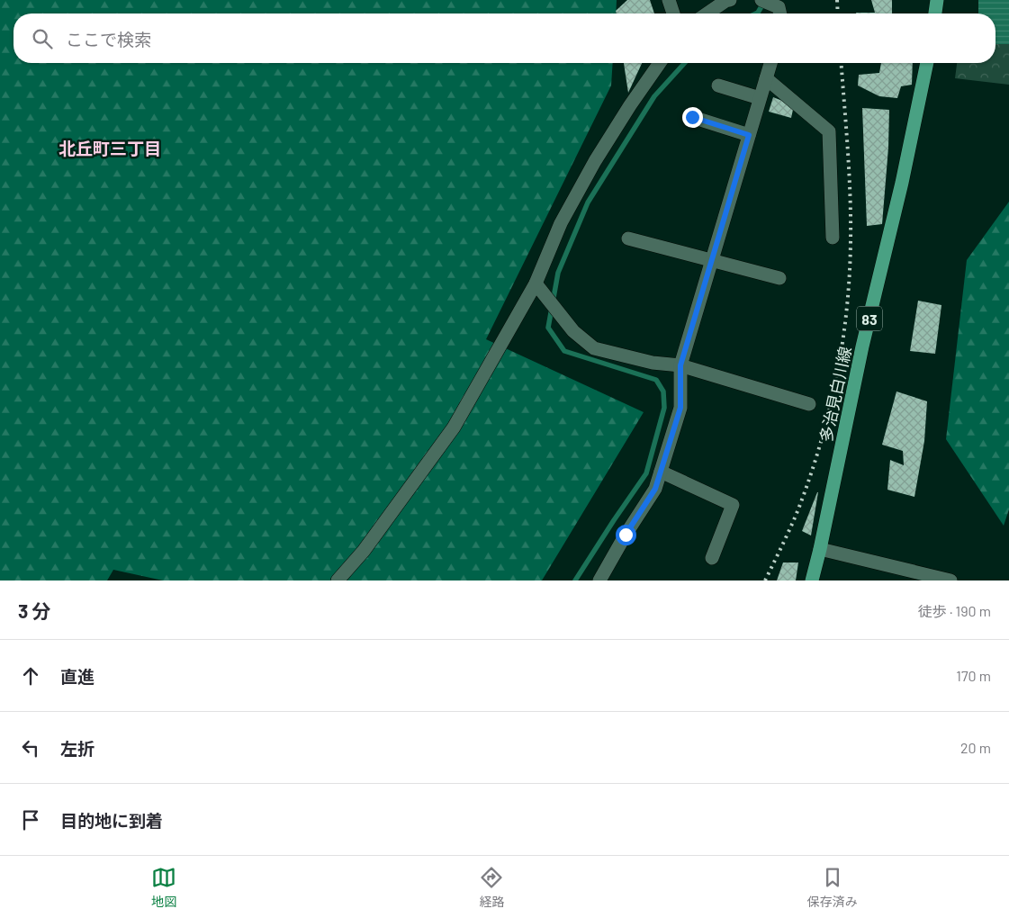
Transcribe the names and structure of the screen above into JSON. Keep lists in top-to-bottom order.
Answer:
{
  "streets": {
    "main road": ["83", "多治見白川線"]
  },
  "districts": ["北丘町三丁目"],
  "page": {
    "search": "ここで検索",
    "heading": ["3 分", "徒歩 · 190 m"],
    "list": [
      ["直進", "170 m"],
      ["左折", "20 m"],
      "目的地に到着"
    ],
    "nav": ["地図", "経路", "保存済み"]
  }
}
